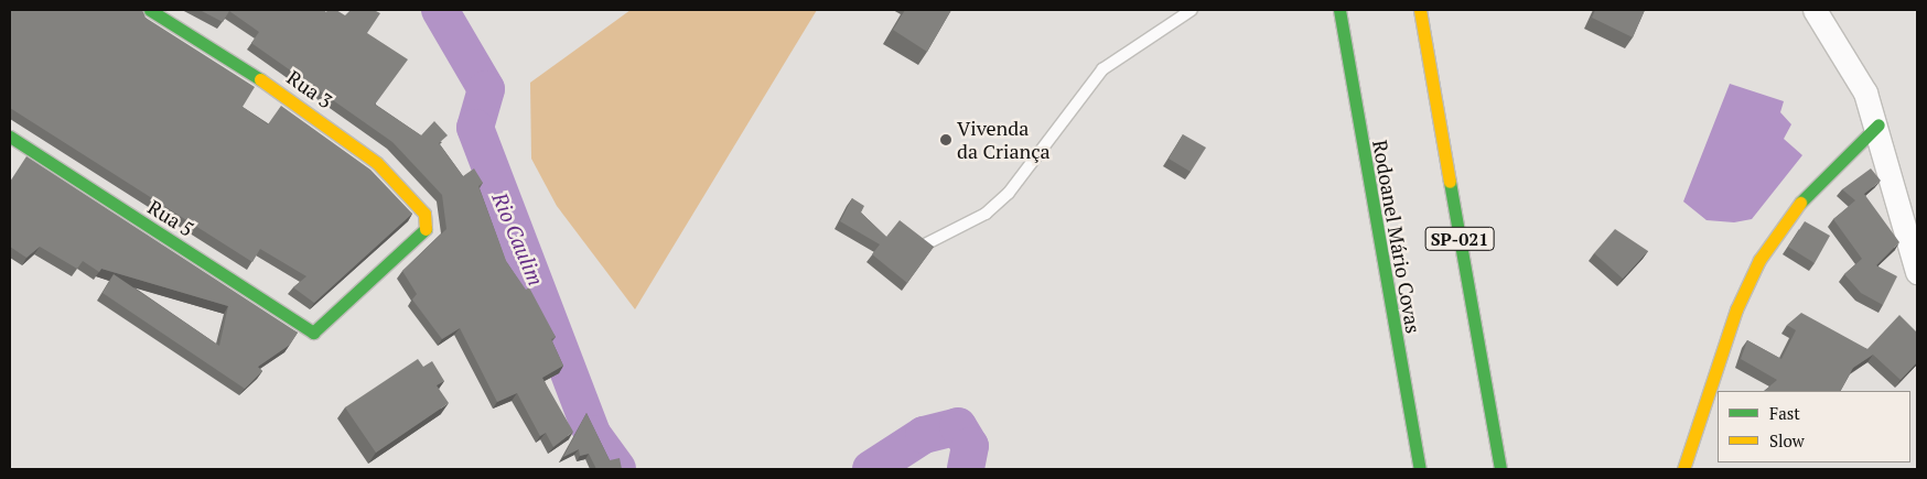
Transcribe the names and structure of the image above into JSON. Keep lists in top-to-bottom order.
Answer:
{
  "streets": {
    "main road": [
      "Rua 3",
      "Rua 5",
      "Rodoanel Mário Covas",
      "SP-021"
    ]
  },
  "crossings": [
    ["Rua 3", "Rua 5"]
  ],
  "water": ["Rio Caulim"],
  "places": ["Vivenda da Criança"],
  "legend": ["Fast", "Slow"]
}
